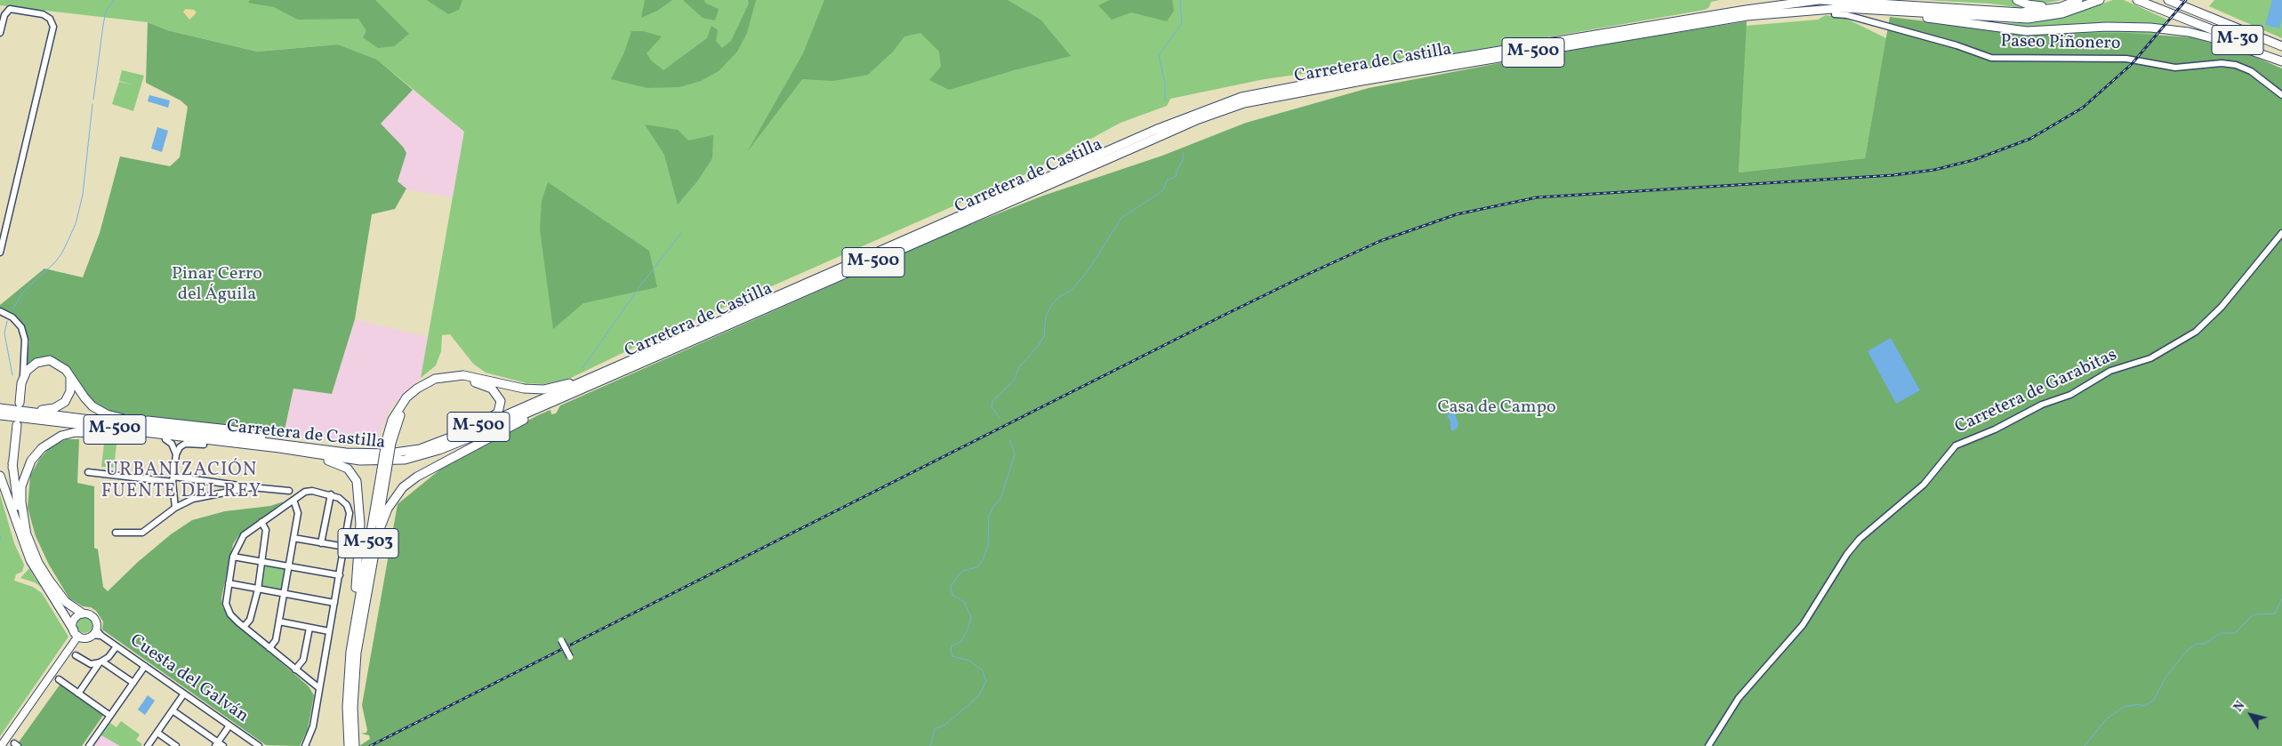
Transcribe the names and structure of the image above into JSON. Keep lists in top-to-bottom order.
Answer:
{
  "streets": {
    "highway": [
      "M-30",
      "M-500",
      "Carretera de Castilla",
      "M-503"
    ],
    "street": ["Paseo Piñonero", "Carretera de Garabitas", "Cuesta del Galván"]
  },
  "crossings": [
    ["M-500", "Carretera de Castilla"],
    ["M-500", "M-503"],
    ["Carretera de Castilla", "M-503"]
  ],
  "districts": ["URBANIZACIÓN FUENTE DEL REY"],
  "parks": ["Pinar Cerro del Águila", "Casa de Campo"],
  "north": "top left"
}
